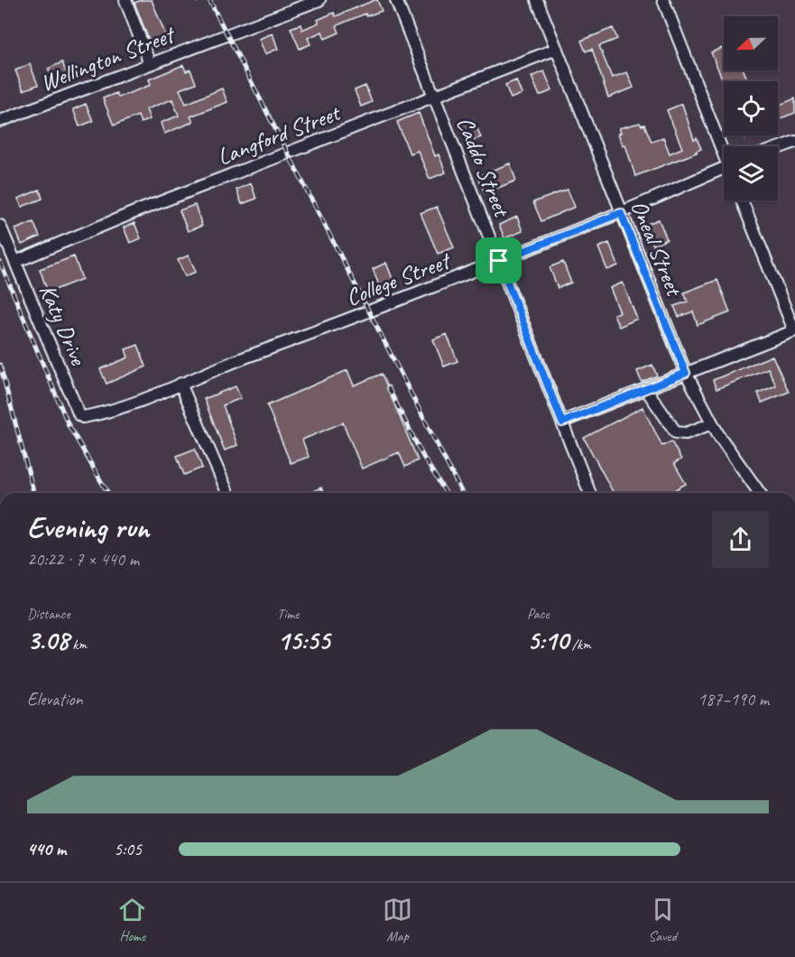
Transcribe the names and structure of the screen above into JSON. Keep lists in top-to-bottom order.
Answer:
{
  "streets": {
    "street": [
      "Wellington Street",
      "Langford Street",
      "Caddo Street",
      "Oneal Street",
      "College Street",
      "Katy Drive"
    ]
  },
  "crossings": [
    ["Langford Street", "Caddo Street"],
    ["Langford Street", "Oneal Street"],
    ["Langford Street", "Katy Drive"],
    ["Caddo Street", "College Street"],
    ["Oneal Street", "College Street"],
    ["College Street", "Katy Drive"]
  ],
  "north": "left",
  "page": {
    "heading": ["Evening run", "20:22 · 7 × 440 m"],
    "stats": [
      ["Distance", "3.08 km"],
      ["Time", "15:55"],
      ["Pace", "5:10 /km"]
    ],
    "chart": ["Elevation", "187–190 m"],
    "list": [
      {
        "name": "440 m",
        "note": "5:05"
      }
    ],
    "tabs": ["Home", "Map", "Saved"]
  }
}
